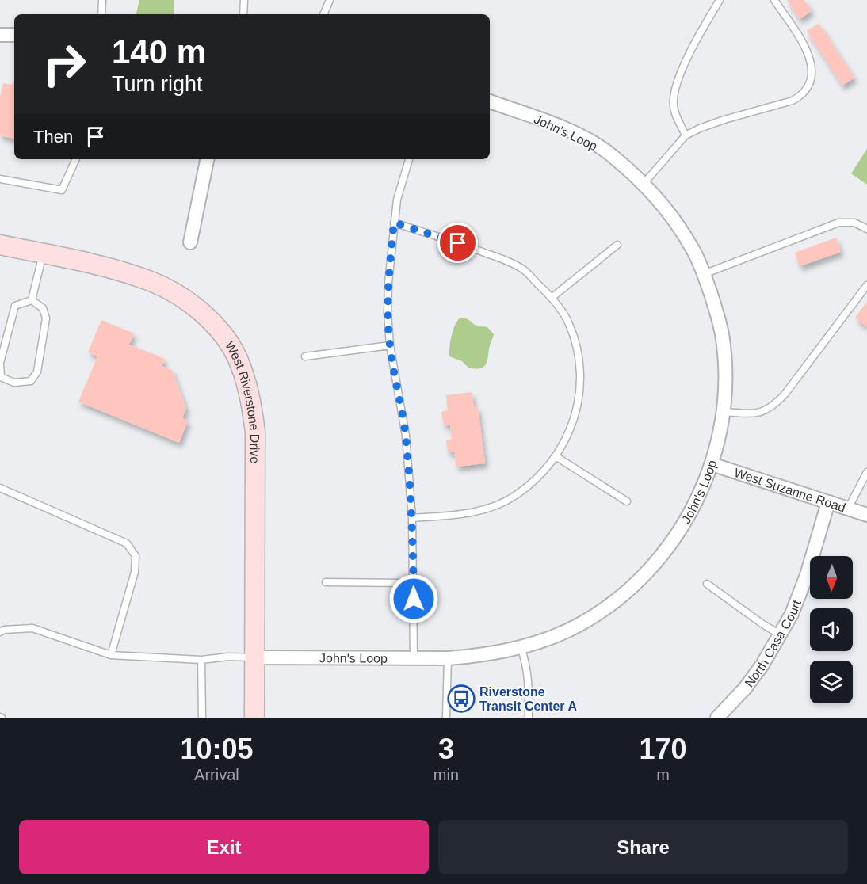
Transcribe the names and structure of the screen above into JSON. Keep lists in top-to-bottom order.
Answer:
{
  "streets": {
    "street": [
      "John's Loop",
      "West Riverstone Drive",
      "West Suzanne Road",
      "North Casa Court"
    ]
  },
  "crossings": [
    ["John's Loop", "West Riverstone Drive"],
    ["John's Loop", "West Suzanne Road"],
    ["West Suzanne Road", "North Casa Court"]
  ],
  "places": {
    "bus stop": ["Riverstone Transit Center A"]
  },
  "north": "bottom",
  "page": {
    "turn": ["140 m", "Turn right"],
    "then": "Then",
    "eta": [
      "10:05",
      "Arrival",
      "3",
      "min",
      "170",
      "m"
    ],
    "buttons": ["Exit", "Share"]
  }
}
